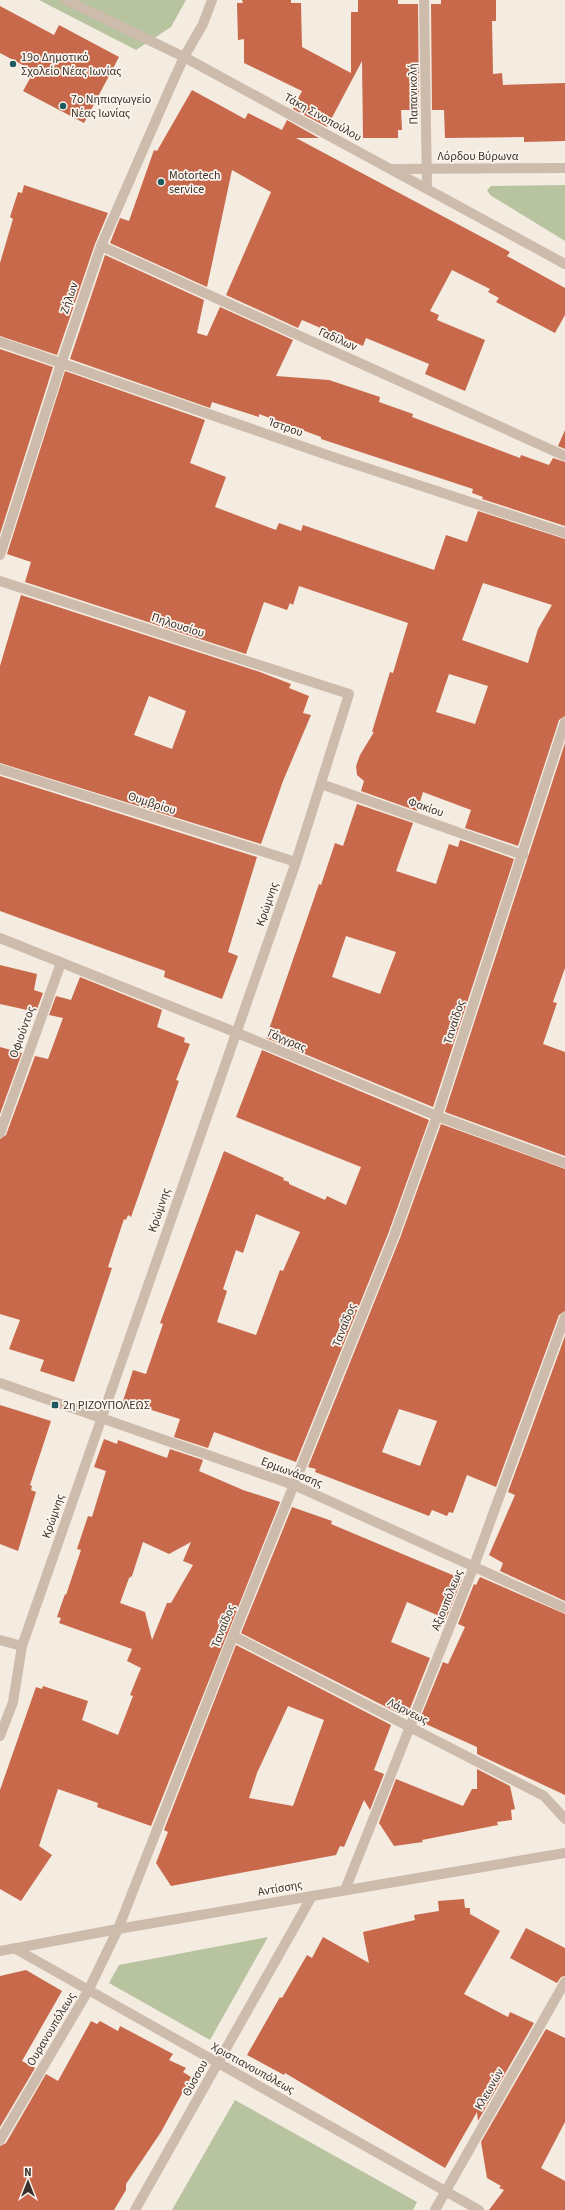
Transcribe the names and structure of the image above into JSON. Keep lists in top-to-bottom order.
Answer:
{
  "streets": {
    "street": [
      "Παπανικολή",
      "Τάκη Σινοπούλου",
      "Λόρδου Βύρωνα",
      "Ζήλων",
      "Γαδίλων",
      "Ίστρου",
      "Πηλουσίου",
      "Θυμβρίου",
      "Φακίου",
      "Κρώμνης",
      "Ταναΐδος",
      "Οφιούντος",
      "Γάγγρας",
      "Ερμωνάσσης",
      "Αξιουπόλεως",
      "Λάρνεως",
      "Αντίσσης",
      "Ουρανουπόλεως",
      "Χριστιανουπόλεως",
      "Θύσσου",
      "Κλεωνών"
    ]
  },
  "crossings": [
    ["Παπανικολή", "Τάκη Σινοπούλου"],
    ["Παπανικολή", "Λόρδου Βύρωνα"],
    ["Τάκη Σινοπούλου", "Λόρδου Βύρωνα"],
    ["Τάκη Σινοπούλου", "Ζήλων"],
    ["Ζήλων", "Γαδίλων"],
    ["Ζήλων", "Ίστρου"],
    ["Πηλουσίου", "Κρώμνης"],
    ["Θυμβρίου", "Κρώμνης"],
    ["Φακίου", "Κρώμνης"],
    ["Φακίου", "Ταναΐδος"],
    ["Κρώμνης", "Γάγγρας"],
    ["Κρώμνης", "Ερμωνάσσης"],
    ["Ταναΐδος", "Γάγγρας"],
    ["Ταναΐδος", "Ερμωνάσσης"],
    ["Ταναΐδος", "Λάρνεως"],
    ["Ταναΐδος", "Αντίσσης"],
    ["Ταναΐδος", "Ουρανουπόλεως"],
    ["Οφιούντος", "Γάγγρας"],
    ["Ερμωνάσσης", "Αξιουπόλεως"],
    ["Αξιουπόλεως", "Λάρνεως"],
    ["Αξιουπόλεως", "Αντίσσης"],
    ["Αντίσσης", "Ουρανουπόλεως"],
    ["Αντίσσης", "Χριστιανουπόλεως"],
    ["Αντίσσης", "Θύσσου"],
    ["Ουρανουπόλεως", "Χριστιανουπόλεως"],
    ["Χριστιανουπόλεως", "Θύσσου"],
    ["Χριστιανουπόλεως", "Κλεωνών"]
  ],
  "places": {
    "other": ["19ο Δημοτικό Σχολείο Νέας Ιωνίας", "7ο Νηπιαγωγείο Νέας Ιωνίας", "Motortech service"],
    "transit": ["2η ΡΙΖΟΥΠΟΛΕΩΣ"]
  },
  "north": "top"
}
